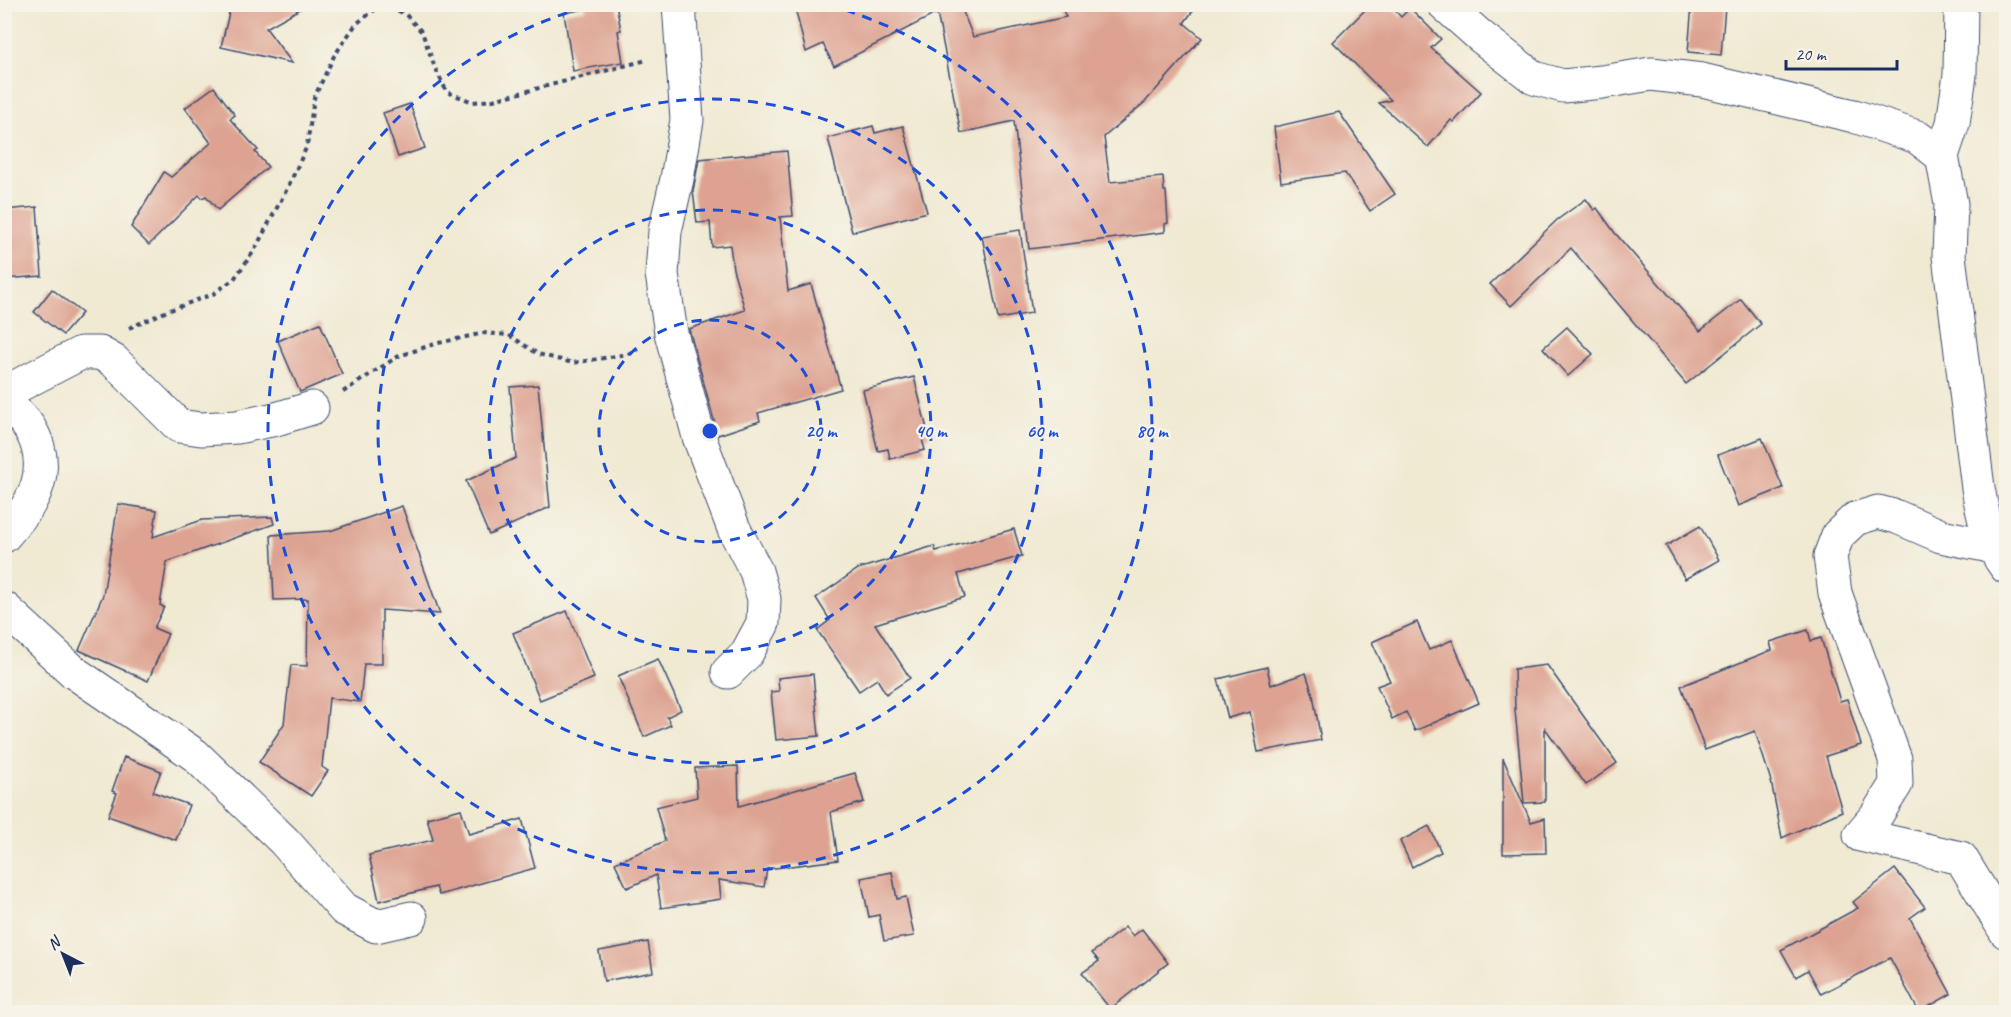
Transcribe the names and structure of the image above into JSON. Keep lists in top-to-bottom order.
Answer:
{
  "scale_bar": "20 m",
  "north": "top left",
  "rings": [
    "20 m",
    "40 m",
    "60 m",
    "80 m"
  ]
}
